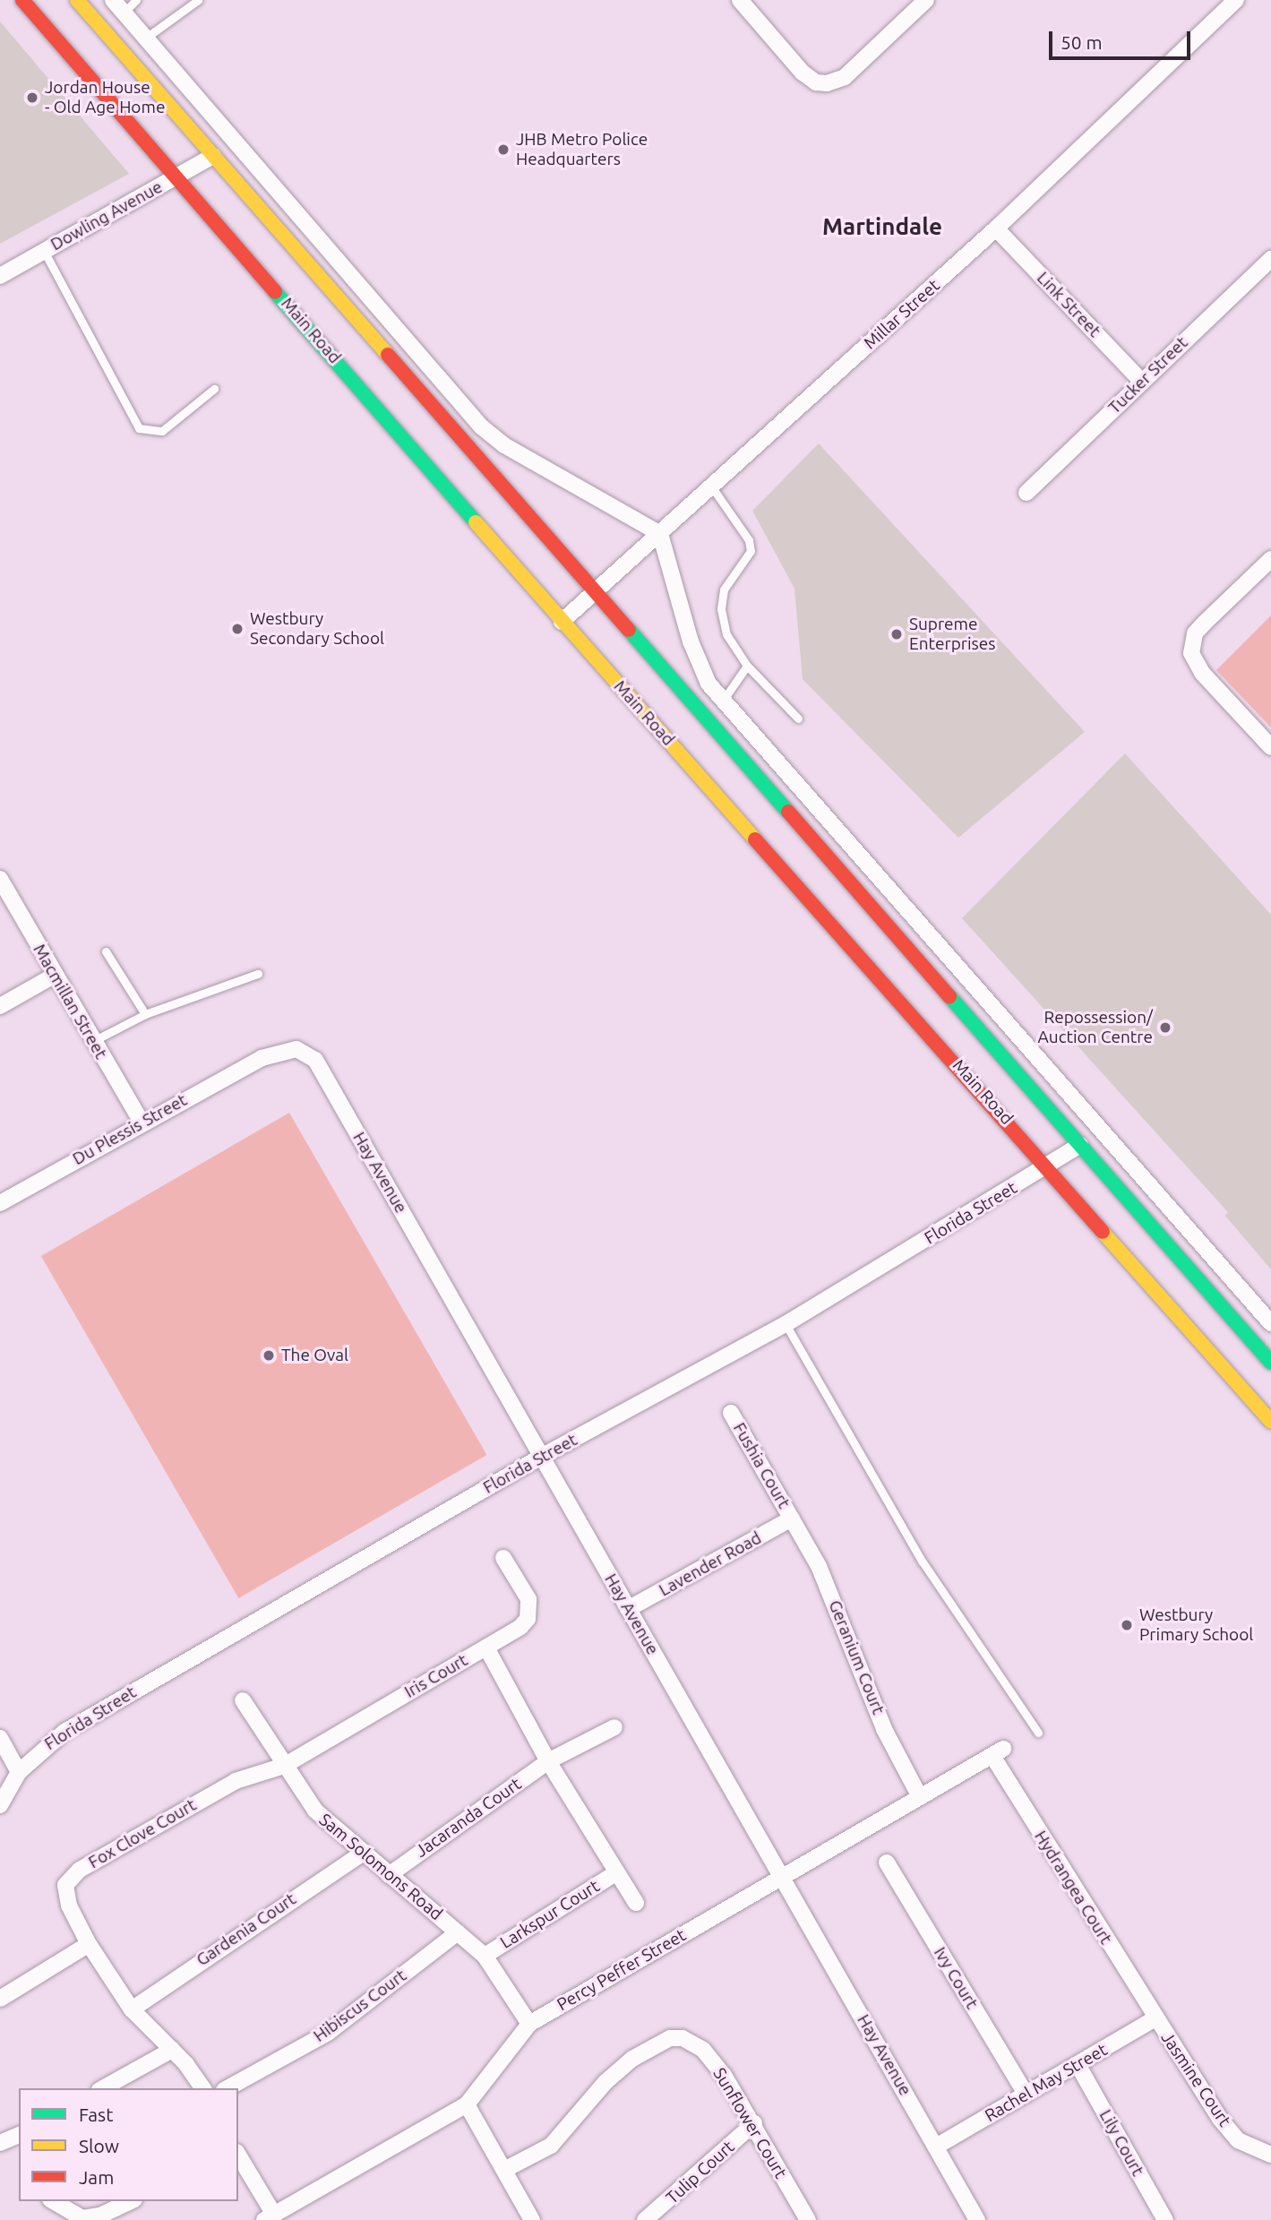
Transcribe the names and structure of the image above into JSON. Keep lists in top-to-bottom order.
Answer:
{
  "streets": {
    "main road": ["Main Road"],
    "street": [
      "Dowling Avenue",
      "Link Street",
      "Millar Street",
      "Tucker Street",
      "Macmillan Street",
      "Du Plessis Street",
      "Hay Avenue",
      "Florida Street",
      "Fushia Court",
      "Lavender Road",
      "Geranium Court",
      "Iris Court",
      "Jacaranda Court",
      "Fox Clove Court",
      "Sam Solomons Road",
      "Hydrangea Court",
      "Larkspur Court",
      "Gardenia Court",
      "Percy Peffer Street",
      "Ivy Court",
      "Hibiscus Court",
      "Jasmine Court",
      "Rachel May Street",
      "Sunflower Court",
      "Lily Court",
      "Tulip Court"
    ]
  },
  "crossings": [
    ["Dowling Avenue", "Main Road"],
    ["Link Street", "Millar Street"],
    ["Link Street", "Tucker Street"],
    ["Millar Street", "Main Road"],
    ["Main Road", "Florida Street"],
    ["Macmillan Street", "Du Plessis Street"],
    ["Du Plessis Street", "Hay Avenue"],
    ["Hay Avenue", "Florida Street"],
    ["Hay Avenue", "Lavender Road"],
    ["Hay Avenue", "Percy Peffer Street"],
    ["Hay Avenue", "Rachel May Street"],
    ["Fushia Court", "Lavender Road"],
    ["Fushia Court", "Geranium Court"],
    ["Lavender Road", "Geranium Court"],
    ["Geranium Court", "Percy Peffer Street"],
    ["Iris Court", "Fox Clove Court"],
    ["Iris Court", "Sam Solomons Road"],
    ["Iris Court", "Larkspur Court"],
    ["Jacaranda Court", "Sam Solomons Road"],
    ["Jacaranda Court", "Larkspur Court"],
    ["Fox Clove Court", "Sam Solomons Road"],
    ["Fox Clove Court", "Gardenia Court"],
    ["Sam Solomons Road", "Larkspur Court"],
    ["Sam Solomons Road", "Gardenia Court"],
    ["Sam Solomons Road", "Percy Peffer Street"],
    ["Sam Solomons Road", "Hibiscus Court"],
    ["Hydrangea Court", "Percy Peffer Street"],
    ["Hydrangea Court", "Jasmine Court"],
    ["Hydrangea Court", "Rachel May Street"],
    ["Ivy Court", "Rachel May Street"],
    ["Jasmine Court", "Rachel May Street"],
    ["Rachel May Street", "Lily Court"],
    ["Sunflower Court", "Tulip Court"]
  ],
  "districts": ["Martindale"],
  "places": [
    "Jordan House - Old Age Home",
    "JHB Metro Police Headquarters",
    "Westbury Secondary School",
    "Supreme Enterprises",
    "Repossession/ Auction Centre",
    "The Oval",
    "Westbury Primary School"
  ],
  "legend": ["Fast", "Slow", "Jam"],
  "scale_bar": "50 m"
}
